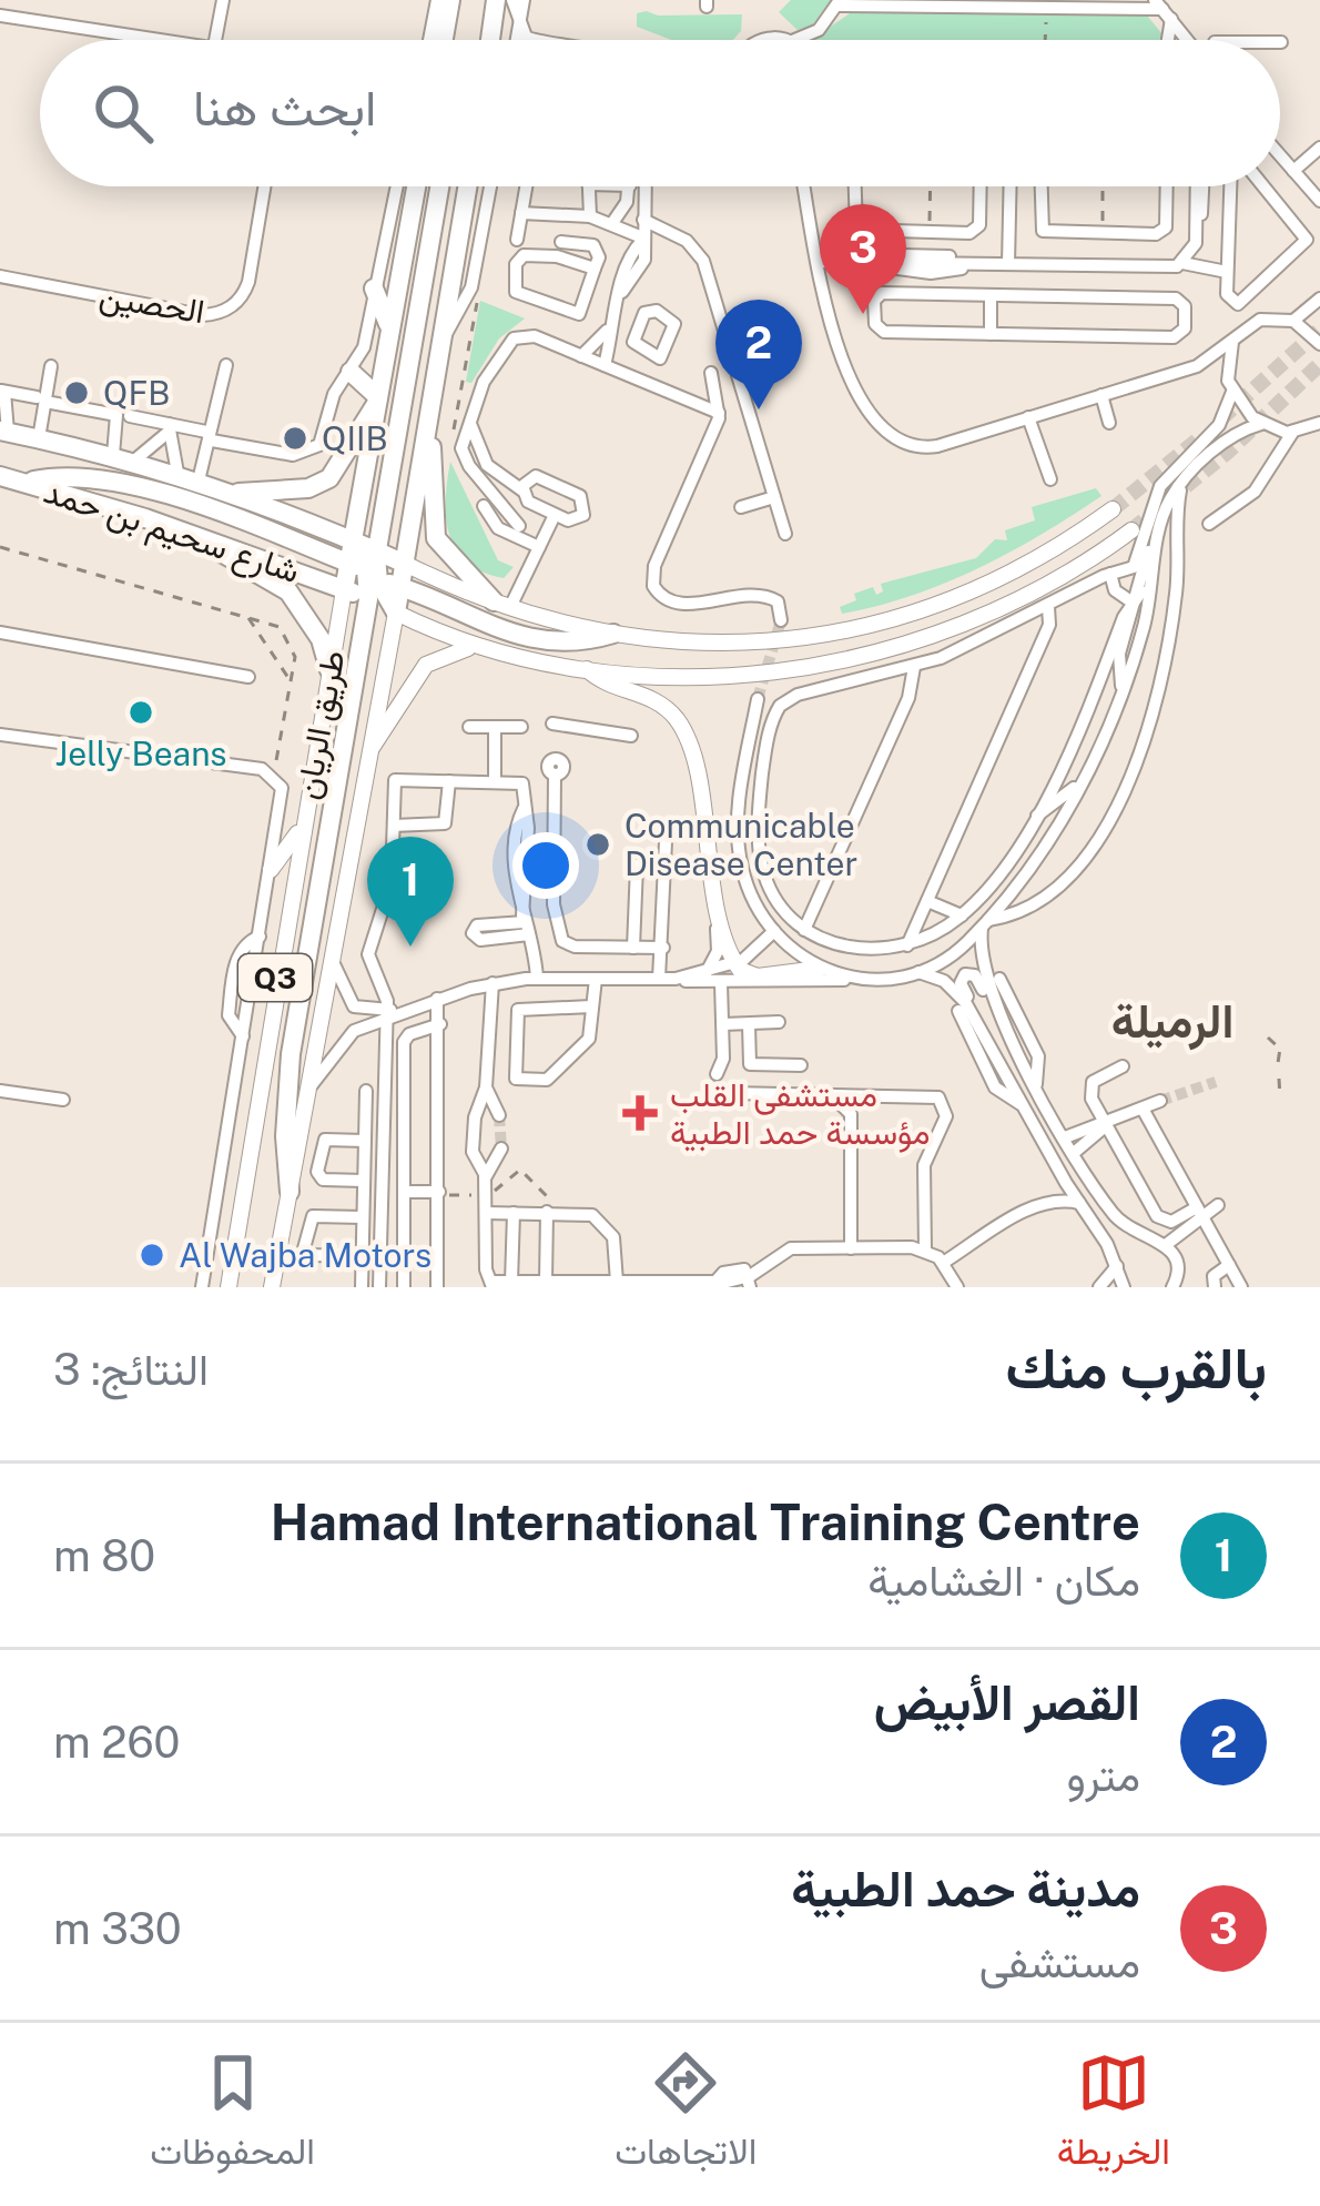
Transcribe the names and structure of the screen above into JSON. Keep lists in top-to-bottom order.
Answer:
{
  "streets": {
    "highway": ["شارع سحيم بن حمد", "طريق الريان", "Q3"],
    "street": ["الحصين"]
  },
  "crossings": [
    ["شارع سحيم بن حمد", "طريق الريان"]
  ],
  "districts": ["الرميلة"],
  "places": {
    "other": [
      "QFB",
      "QIIB",
      "Jelly Beans",
      "Communicable Disease Center",
      "Al Wajba Motors"
    ],
    "health": ["مستشفى القلب مؤسسة حمد الطبية"]
  },
  "page": {
    "search": "ابحث هنا",
    "pins": ["3", "2", "1"],
    "heading": ["بالقرب منك", "النتائج: 3"],
    "list": [
      {
        "mark": "1",
        "name": "Hamad International Training Centre",
        "note": "مكان · الغشامية",
        "value": "80 m"
      },
      {
        "mark": "2",
        "name": "القصر الأبيض",
        "note": "مترو",
        "value": "260 m"
      },
      {
        "mark": "3",
        "name": "مدينة حمد الطبية",
        "note": "مستشفى",
        "value": "330 m"
      }
    ],
    "nav": ["الخريطة", "الاتجاهات", "المحفوظات"]
  }
}
